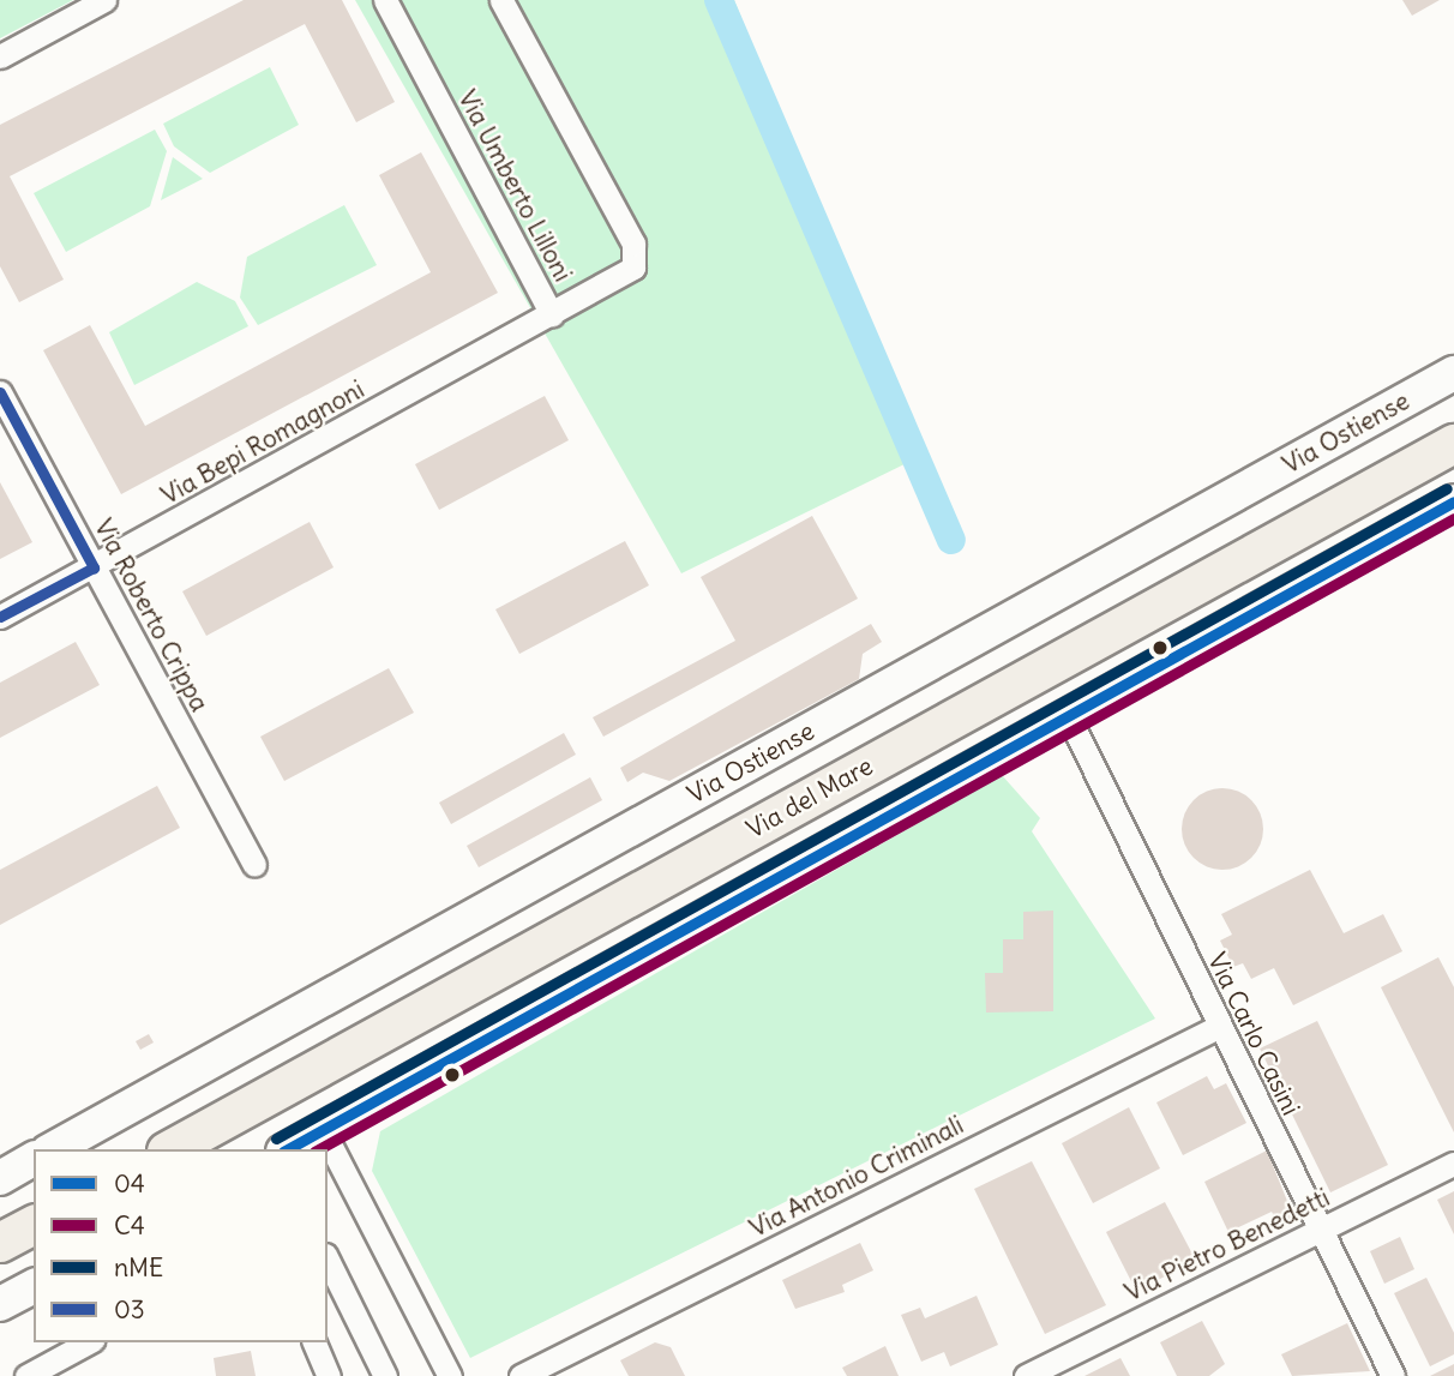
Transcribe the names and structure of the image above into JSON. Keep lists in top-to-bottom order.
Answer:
{
  "streets": {
    "main road": ["Via Ostiense", "Via del Mare"],
    "street": [
      "Via Umberto Lilloni",
      "Via Bepi Romagnoni",
      "Via Roberto Crippa",
      "Via Carlo Casini",
      "Via Antonio Criminali",
      "Via Pietro Benedetti"
    ]
  },
  "crossings": [
    ["Via Umberto Lilloni", "Via Bepi Romagnoni"],
    ["Via Bepi Romagnoni", "Via Roberto Crippa"],
    ["Via Carlo Casini", "Via Antonio Criminali"],
    ["Via Carlo Casini", "Via Pietro Benedetti"]
  ],
  "lines": [
    "transit line 03",
    "transit line nME",
    "transit line 04",
    "transit line C4"
  ],
  "legend": [
    "04",
    "C4",
    "nME",
    "03"
  ]
}
